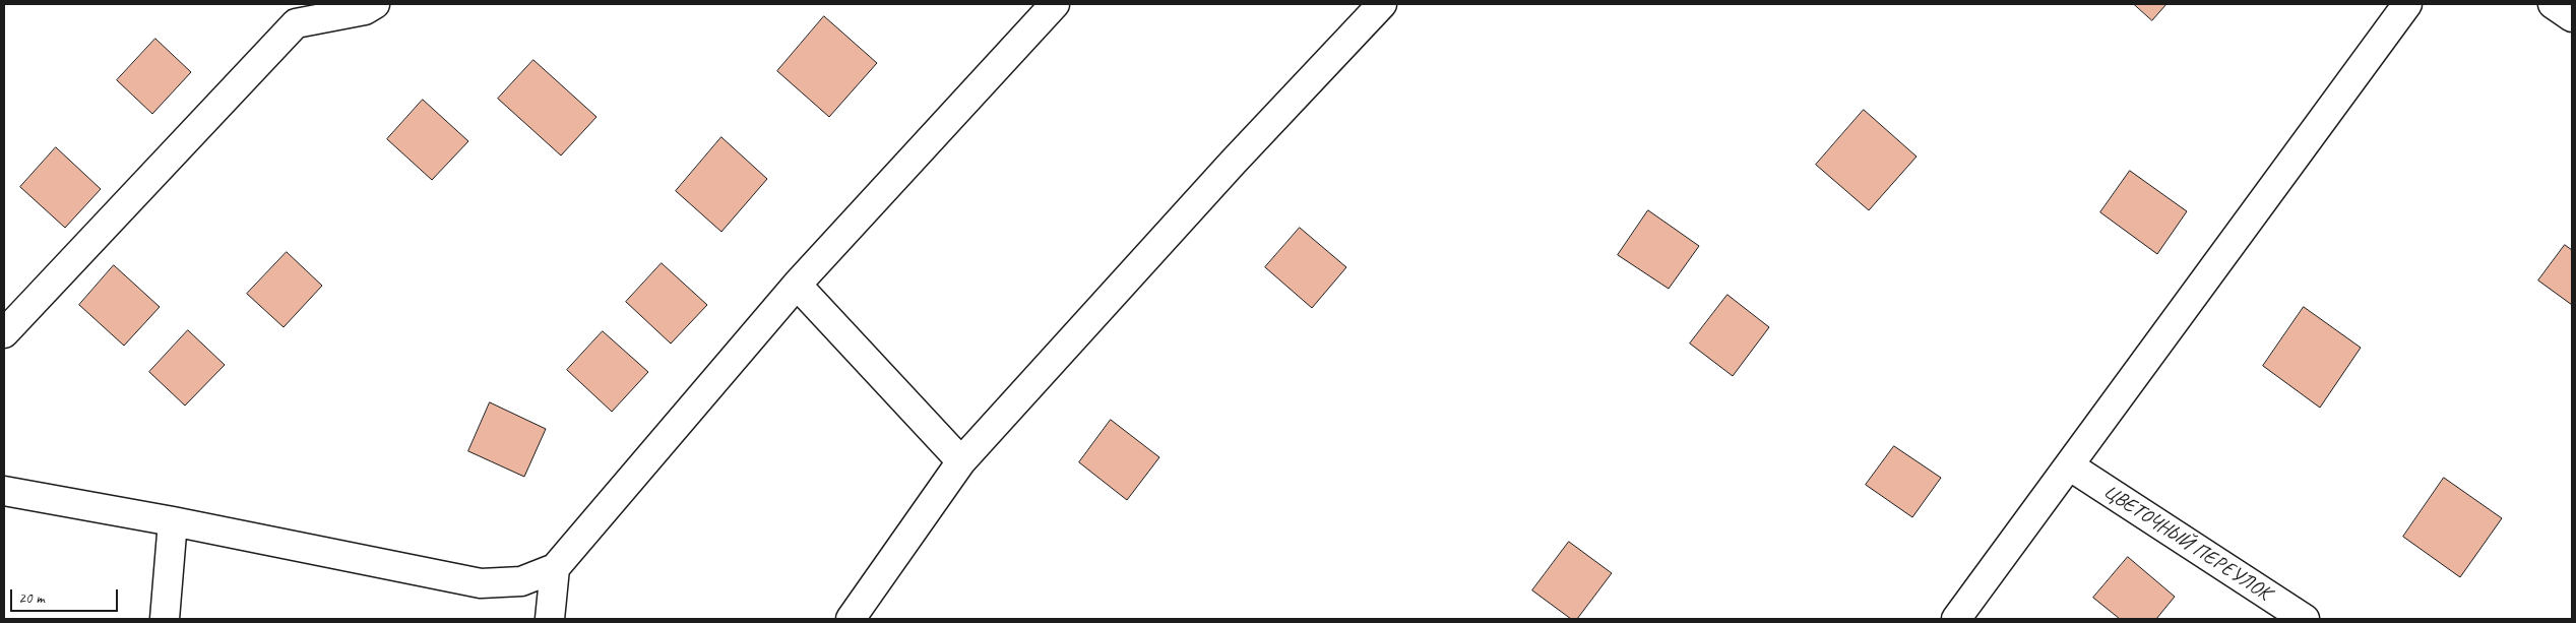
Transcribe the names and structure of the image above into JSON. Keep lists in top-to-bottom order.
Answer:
{
  "streets": {
    "street": ["ЦВЕТОЧНЫЙ ПЕРЕУЛОК"]
  },
  "scale_bar": "20 m"
}
